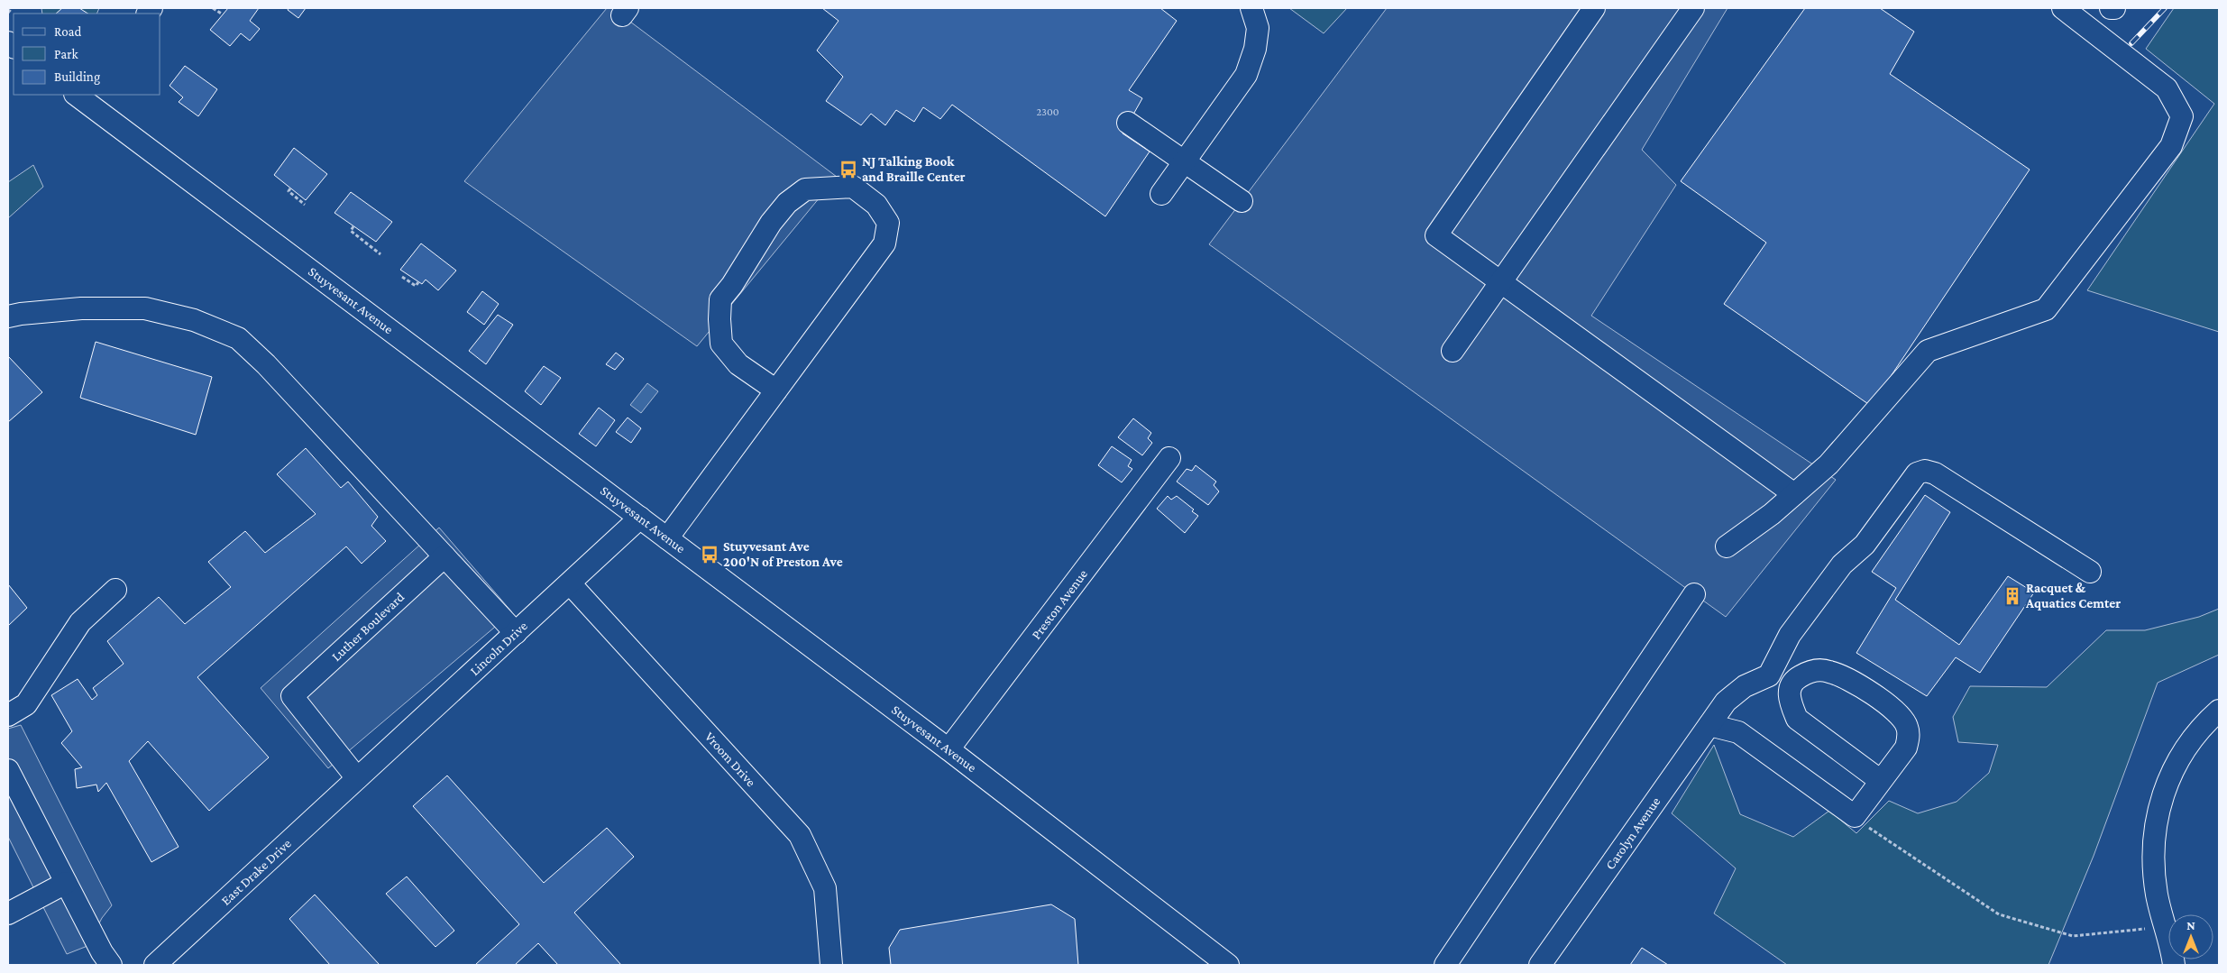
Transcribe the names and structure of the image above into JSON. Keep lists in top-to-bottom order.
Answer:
{
  "streets": {
    "street": [
      "Stuyvesant Avenue",
      "Preston Avenue",
      "Luther Boulevard",
      "Lincoln Drive",
      "Vroom Drive",
      "Carolyn Avenue",
      "East Drake Drive"
    ]
  },
  "crossings": [
    ["Stuyvesant Avenue", "Preston Avenue"],
    ["Stuyvesant Avenue", "Lincoln Drive"],
    ["Luther Boulevard", "Lincoln Drive"],
    ["Luther Boulevard", "East Drake Drive"],
    ["Lincoln Drive", "Vroom Drive"],
    ["Lincoln Drive", "East Drake Drive"]
  ],
  "places": {
    "bus stop": ["NJ Talking Book and Braille Center", "Stuyvesant Ave 200'N of Preston Ave"],
    "building": ["Racquet & Aquatics Cemter"]
  },
  "house_numbers": ["2300"],
  "legend": ["Road", "Park", "Building"],
  "north": "top"
}
